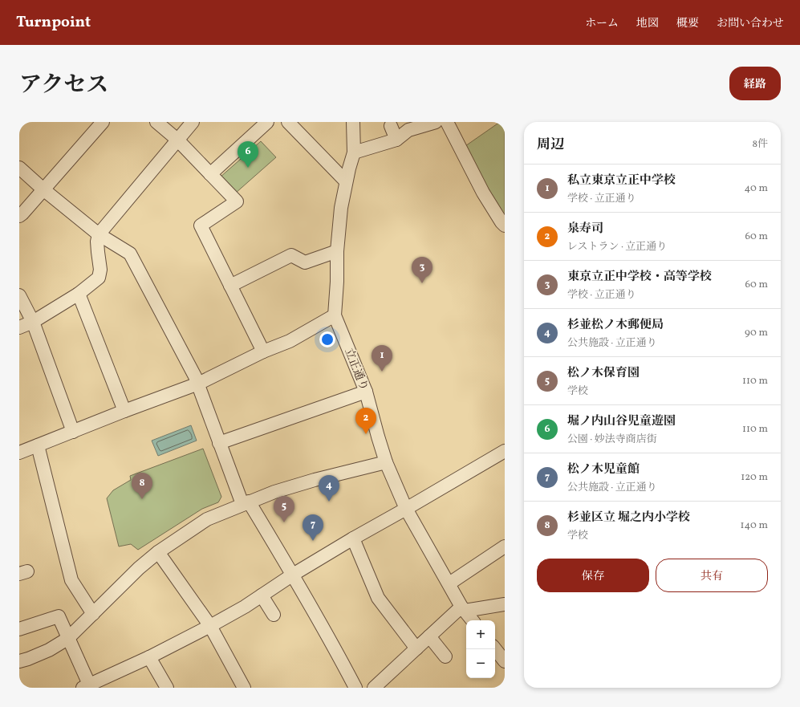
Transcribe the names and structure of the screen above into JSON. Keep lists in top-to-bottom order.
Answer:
{
  "streets": {
    "street": ["立正通り"]
  },
  "page": {
    "header": "Turnpoint",
    "nav": [
      "ホーム",
      "地図",
      "概要",
      "お問い合わせ"
    ],
    "title": "アクセス",
    "buttons": [
      "経路",
      ["保存", "共有"]
    ],
    "heading": ["周辺", "8件"],
    "pins": [
      "6",
      "3",
      "1",
      "2",
      "8",
      "4",
      "5",
      "7"
    ],
    "list": [
      {
        "mark": "1",
        "name": "私立東京立正中学校",
        "note": "学校 · 立正通り",
        "value": "40 m"
      },
      {
        "mark": "2",
        "name": "泉寿司",
        "note": "レストラン · 立正通り",
        "value": "60 m"
      },
      {
        "mark": "3",
        "name": "東京立正中学校・高等学校",
        "note": "学校 · 立正通り",
        "value": "60 m"
      },
      {
        "mark": "4",
        "name": "杉並松ノ木郵便局",
        "note": "公共施設 · 立正通り",
        "value": "90 m"
      },
      {
        "mark": "5",
        "name": "松ノ木保育園",
        "note": "学校",
        "value": "110 m"
      },
      {
        "mark": "6",
        "name": "堀ノ内山谷児童遊園",
        "note": "公園 · 妙法寺商店街",
        "value": "110 m"
      },
      {
        "mark": "7",
        "name": "松ノ木児童館",
        "note": "公共施設 · 立正通り",
        "value": "120 m"
      },
      {
        "mark": "8",
        "name": "杉並区立 堀之内小学校",
        "note": "学校",
        "value": "140 m"
      }
    ],
    "map_buttons": ["+", "−"]
  }
}
